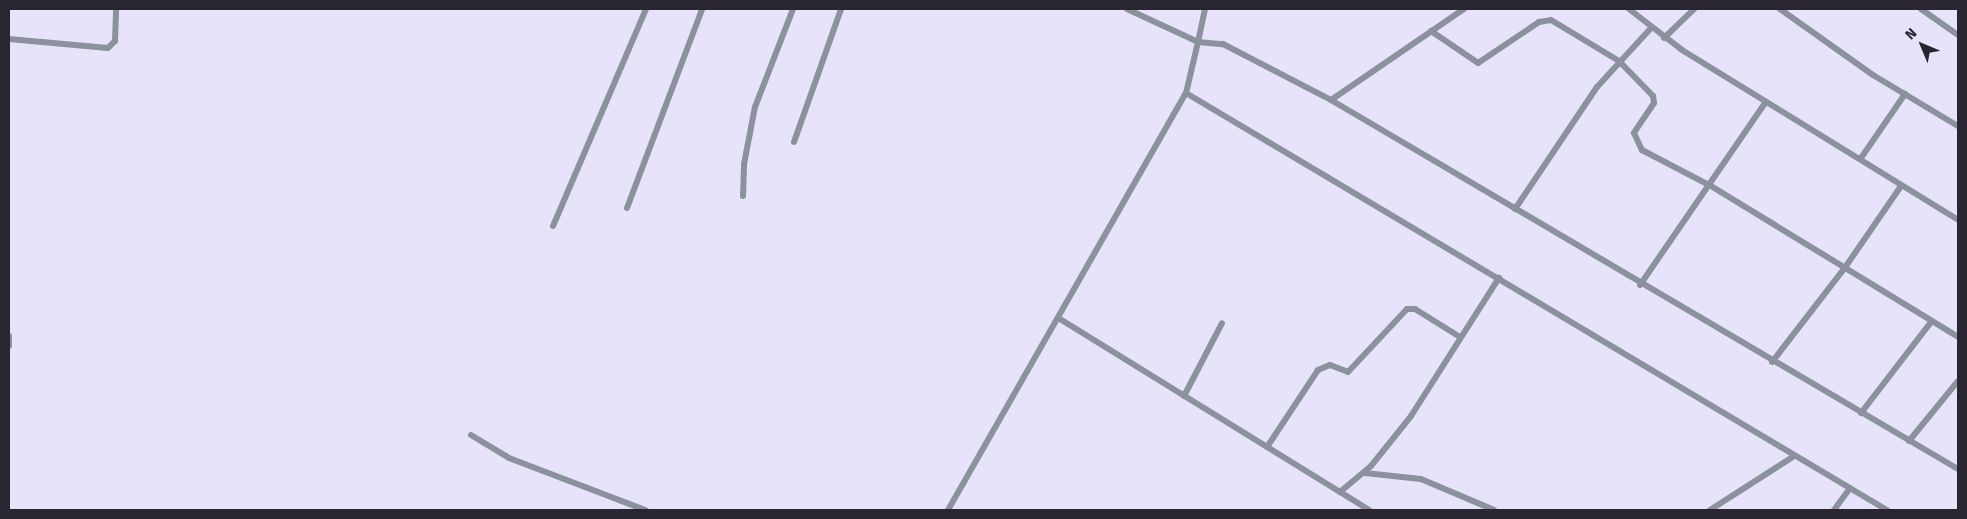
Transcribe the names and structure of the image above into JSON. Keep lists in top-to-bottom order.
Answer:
{
  "north": "top left"
}
